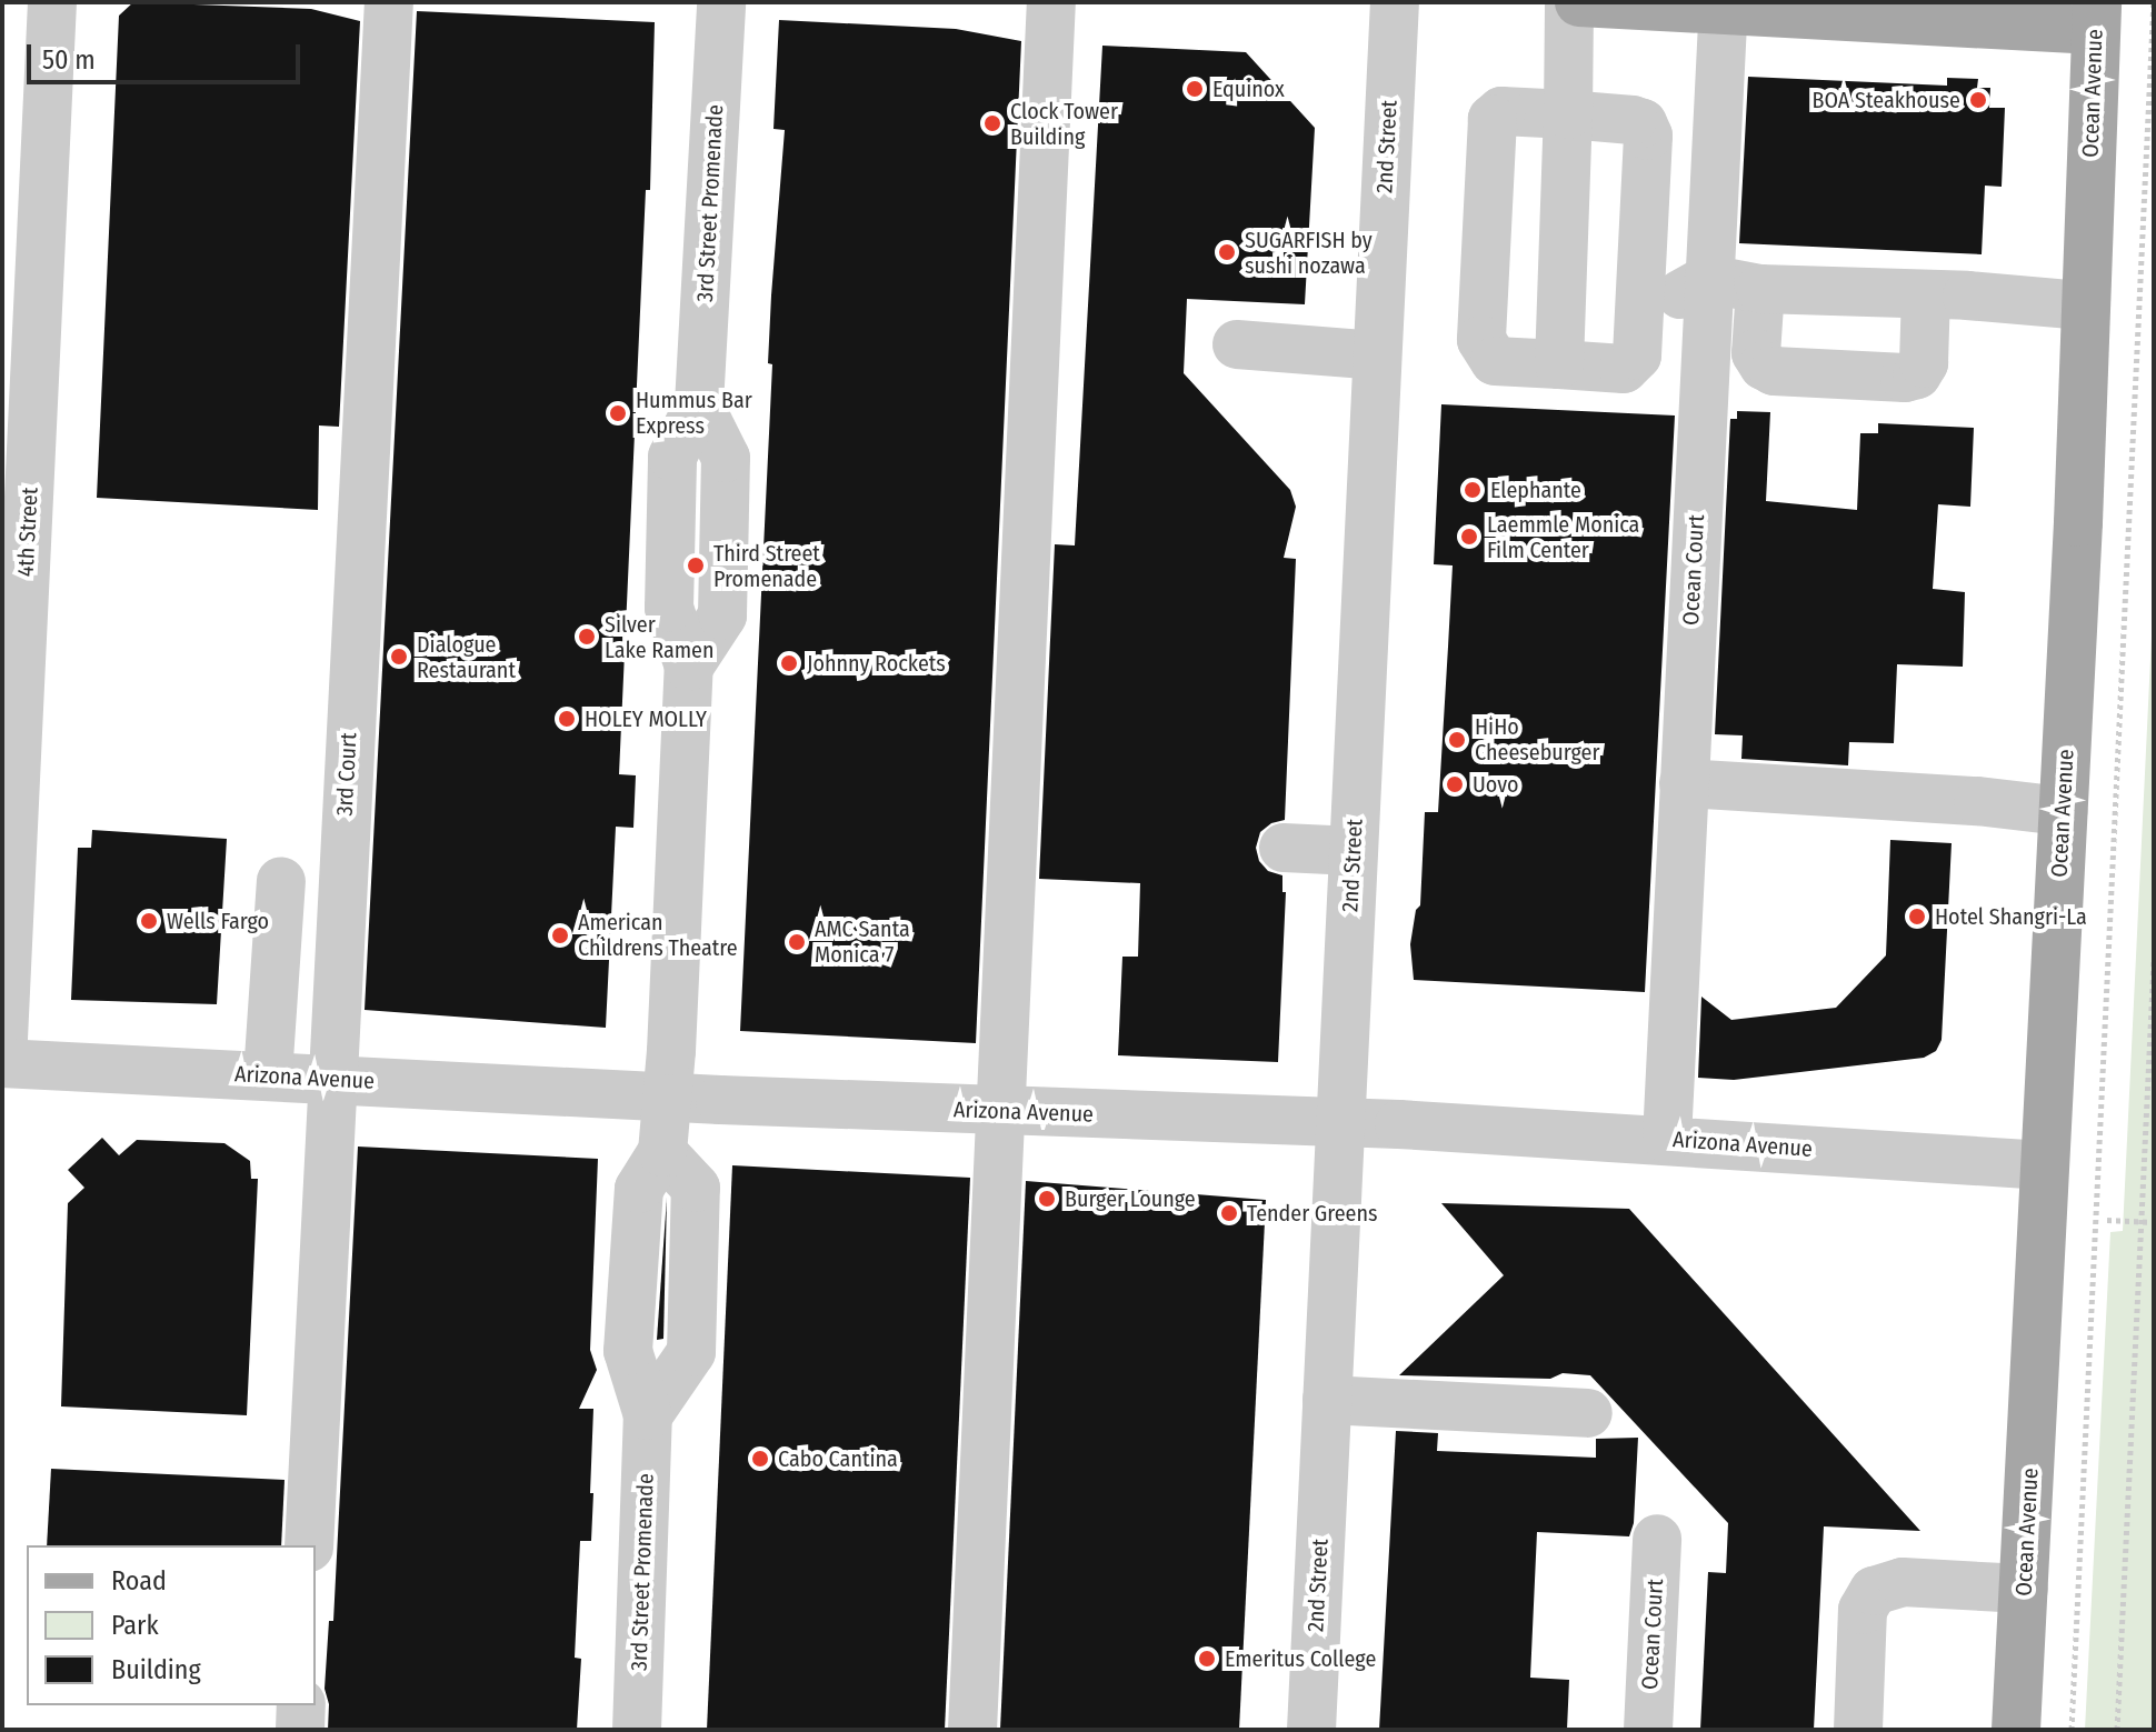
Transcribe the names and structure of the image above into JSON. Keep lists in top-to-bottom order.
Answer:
{
  "streets": {
    "main road": ["Ocean Avenue"],
    "street": [
      "2nd Street",
      "3rd Street Promenade",
      "4th Street",
      "Ocean Court",
      "3rd Court",
      "Arizona Avenue"
    ]
  },
  "crossings": [
    ["Ocean Avenue", "Arizona Avenue"],
    ["2nd Street", "Arizona Avenue"],
    ["3rd Street Promenade", "Arizona Avenue"],
    ["4th Street", "Arizona Avenue"],
    ["Ocean Court", "Arizona Avenue"],
    ["3rd Court", "Arizona Avenue"]
  ],
  "places": [
    "Equinox",
    "BOA Steakhouse",
    "Clock Tower Building",
    "SUGARFISH by sushi nozawa",
    "Hummus Bar Express",
    "Elephante",
    "Laemmle Monica Film Center",
    "Third Street Promenade",
    "Silver Lake Ramen",
    "Dialogue Restaurant",
    "Johnny Rockets",
    "HOLEY MOLLY",
    "HiHo Cheeseburger",
    "Uovo",
    "Hotel Shangri-La",
    "Wells Fargo",
    "American Childrens Theatre",
    "AMC Santa Monica 7",
    "Burger Lounge",
    "Tender Greens",
    "Cabo Cantina",
    "Emeritus College"
  ],
  "legend": ["Road", "Park", "Building"],
  "scale_bar": "50 m"
}
